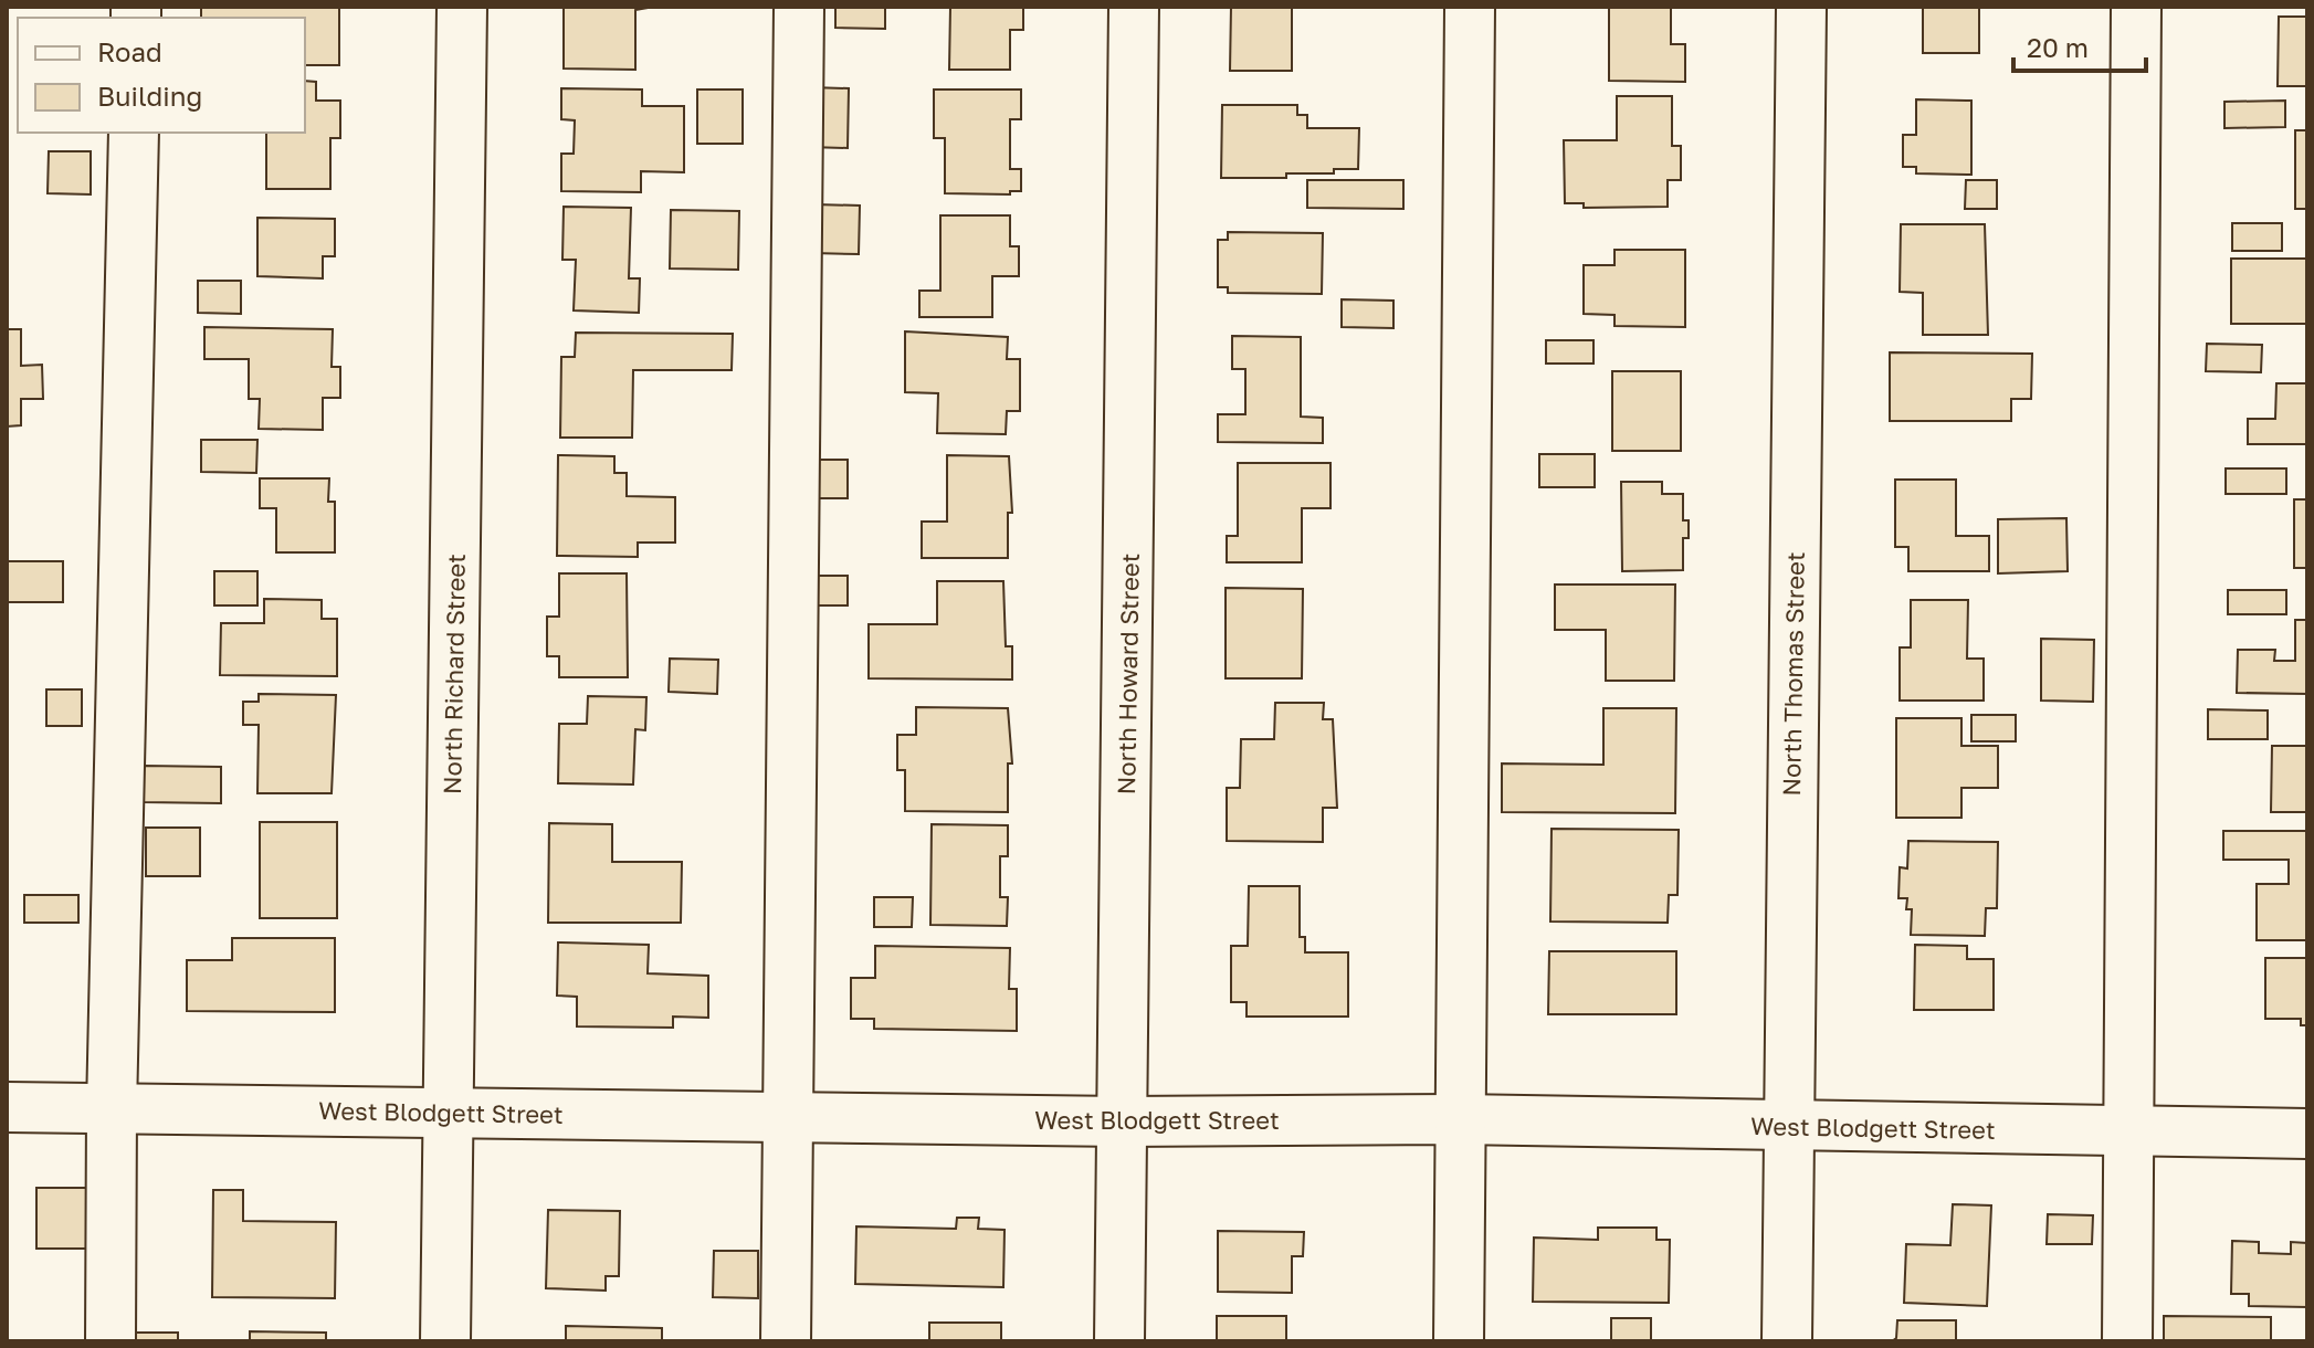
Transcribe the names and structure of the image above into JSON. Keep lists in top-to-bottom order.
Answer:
{
  "streets": {
    "street": [
      "North Richard Street",
      "North Howard Street",
      "North Thomas Street",
      "West Blodgett Street"
    ]
  },
  "crossings": [
    ["North Richard Street", "West Blodgett Street"],
    ["North Howard Street", "West Blodgett Street"],
    ["North Thomas Street", "West Blodgett Street"]
  ],
  "legend": ["Road", "Building"],
  "scale_bar": "20 m"
}
